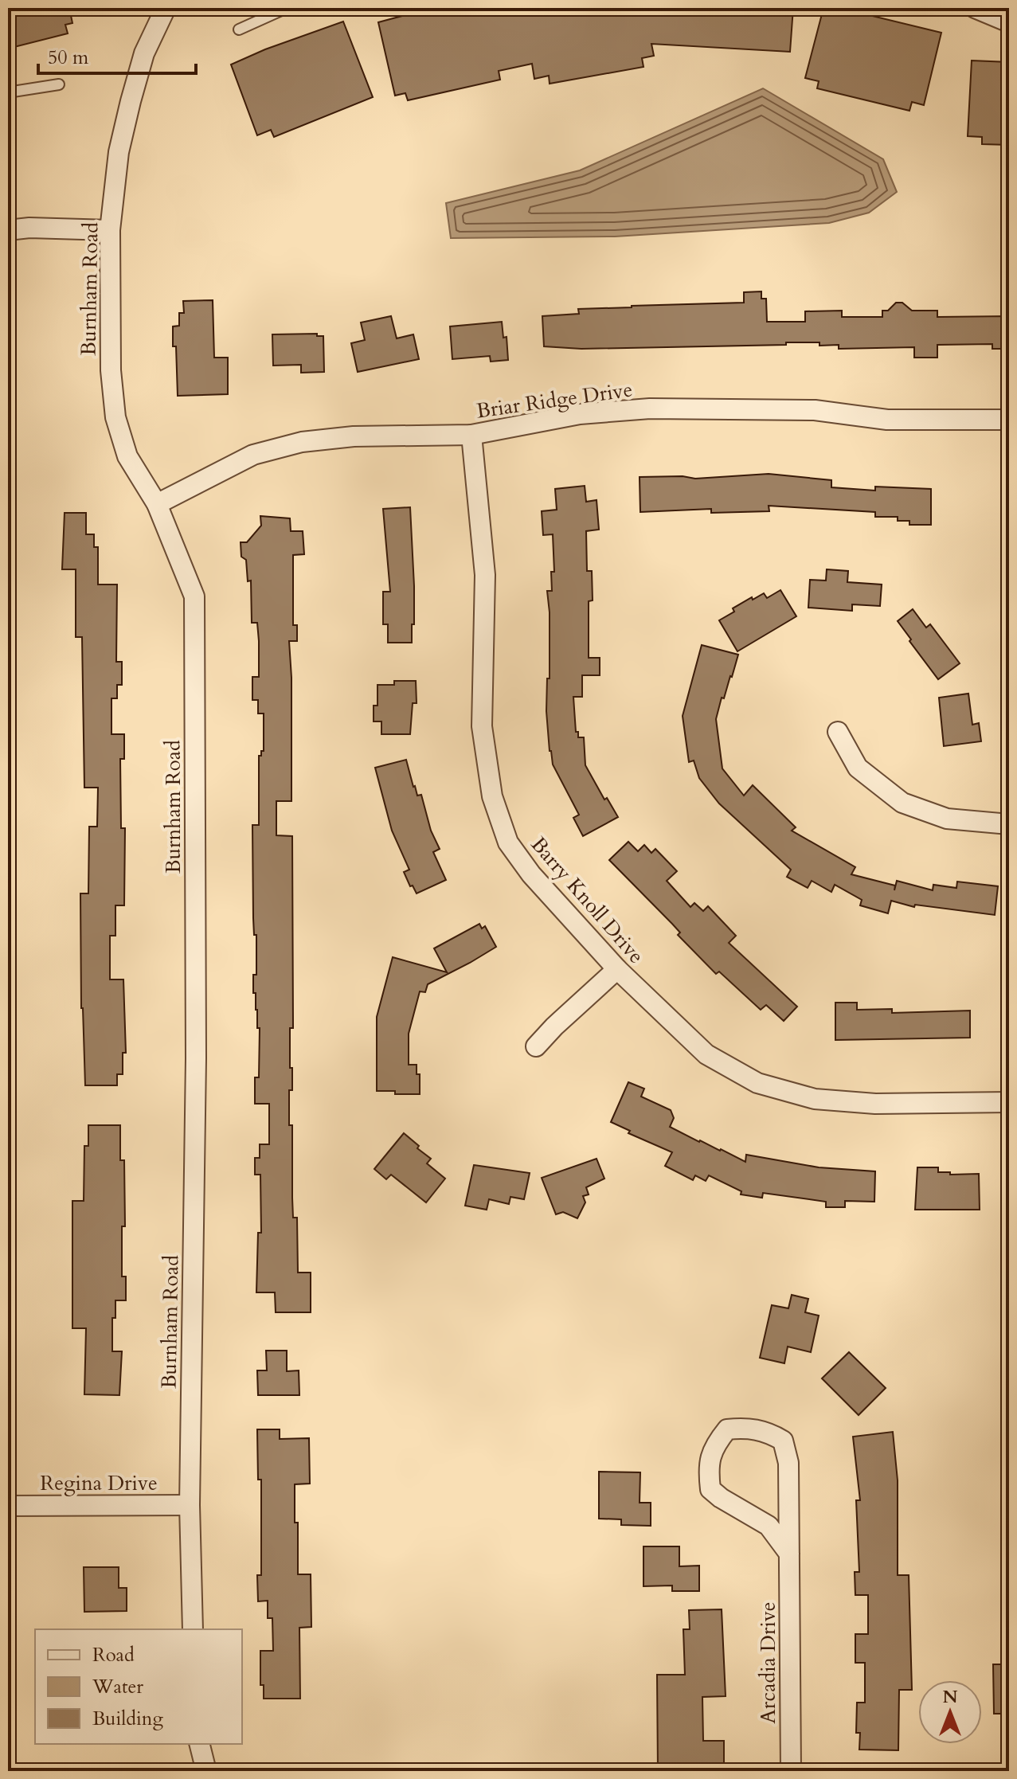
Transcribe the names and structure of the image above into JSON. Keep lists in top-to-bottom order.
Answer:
{
  "streets": {
    "street": [
      "Burnham Road",
      "Briar Ridge Drive",
      "Barry Knoll Drive",
      "Regina Drive",
      "Arcadia Drive"
    ]
  },
  "crossings": [
    ["Burnham Road", "Briar Ridge Drive"],
    ["Burnham Road", "Regina Drive"],
    ["Briar Ridge Drive", "Barry Knoll Drive"]
  ],
  "legend": ["Road", "Water", "Building"],
  "scale_bar": "50 m",
  "north": "top"
}
